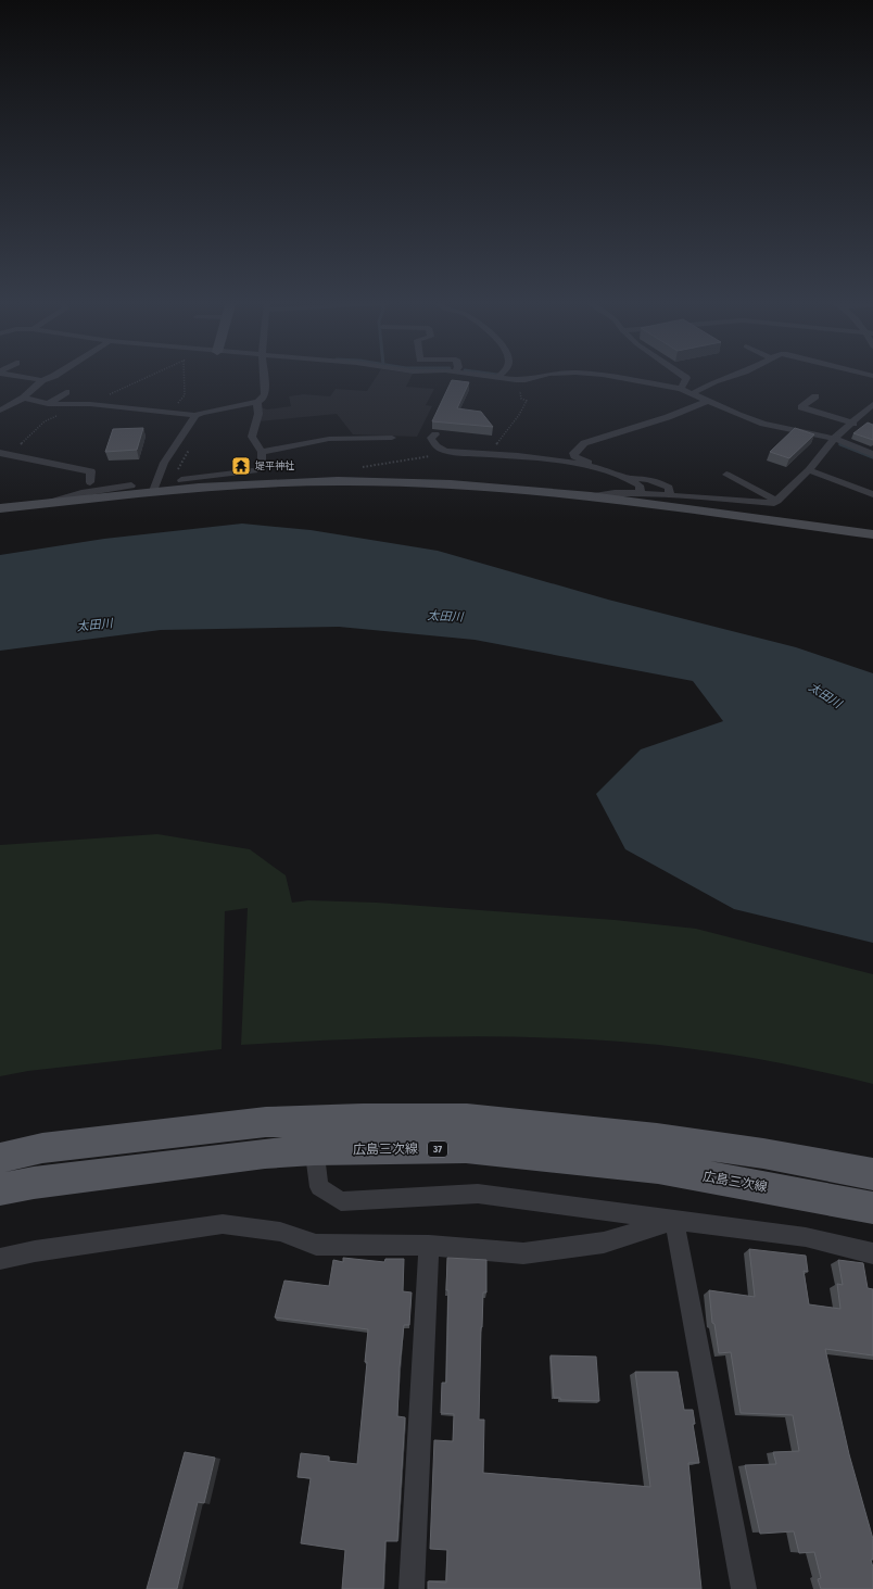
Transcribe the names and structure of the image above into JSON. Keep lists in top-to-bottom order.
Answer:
{
  "streets": {
    "main road": ["広島三次線", "37"]
  },
  "water": ["太田川"],
  "places": {
    "temple": ["堤平神社"]
  }
}
